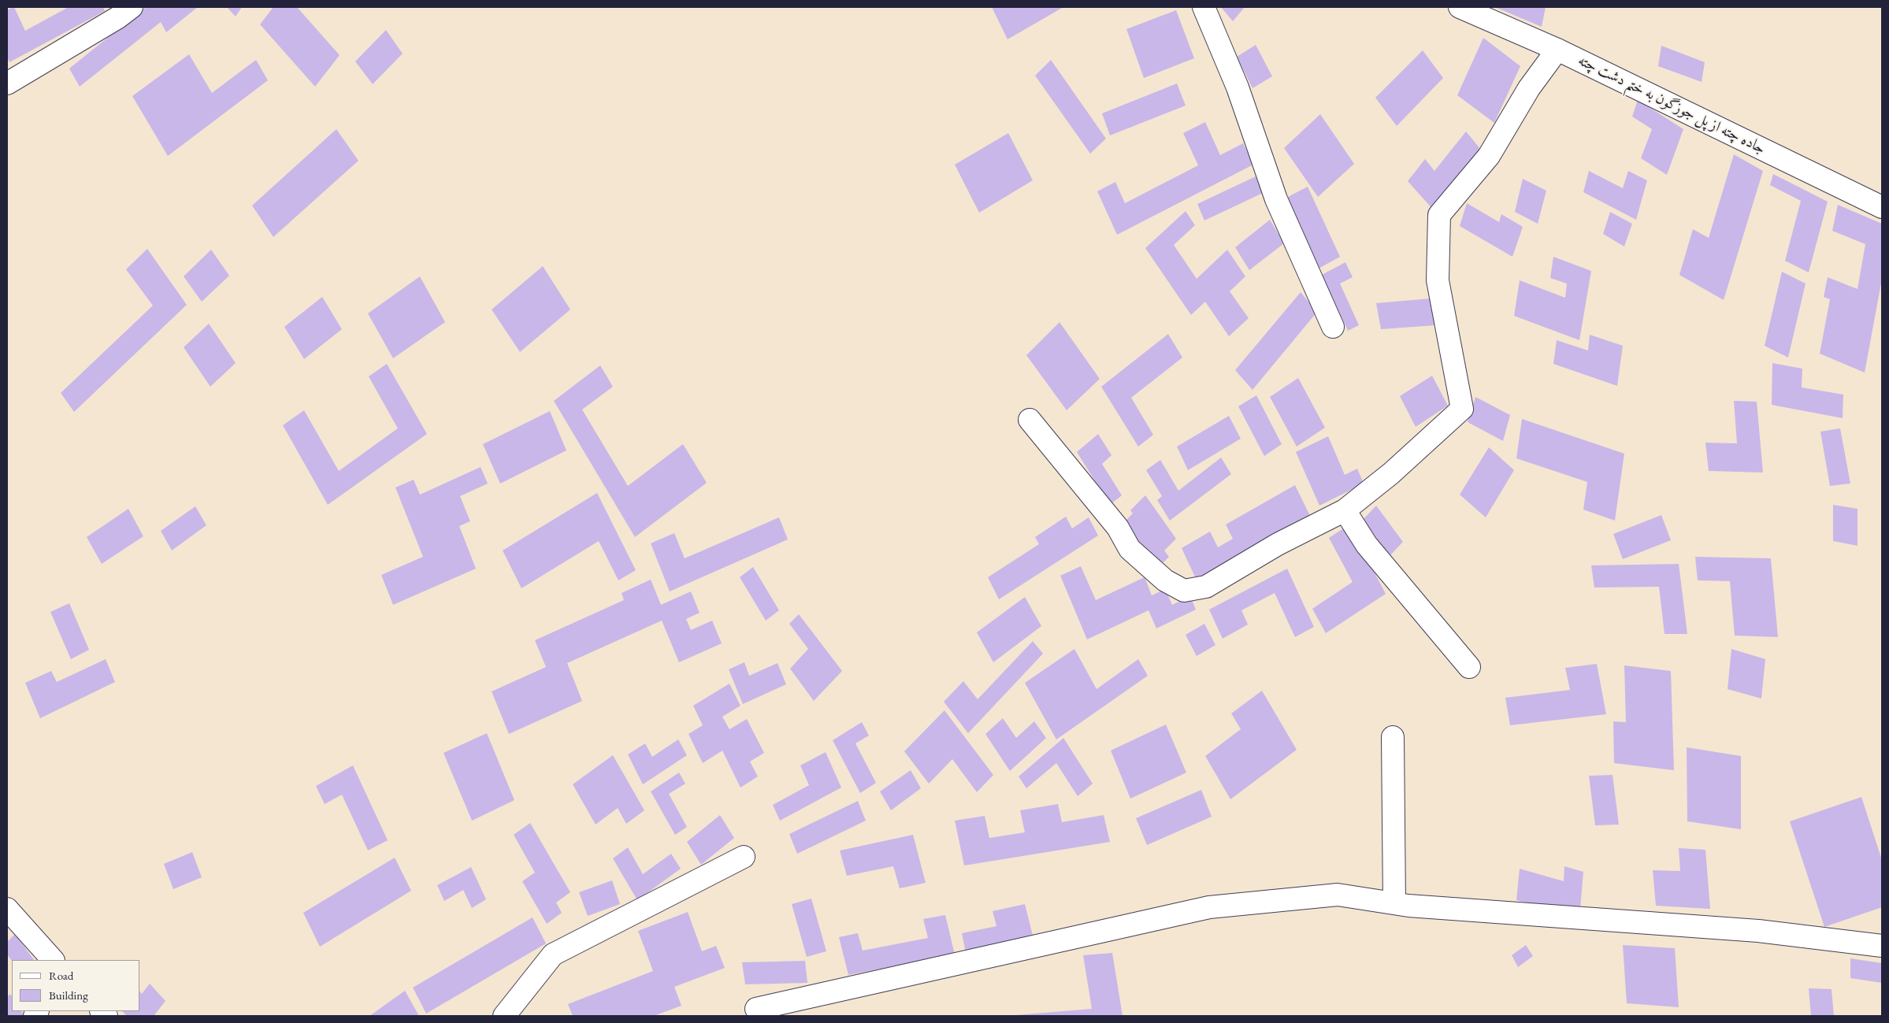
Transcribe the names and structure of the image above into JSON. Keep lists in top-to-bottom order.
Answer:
{
  "streets": {
    "street": ["جاده چته از پل جوزگون به ختم دشت چته"]
  },
  "legend": ["Road", "Building"]
}
